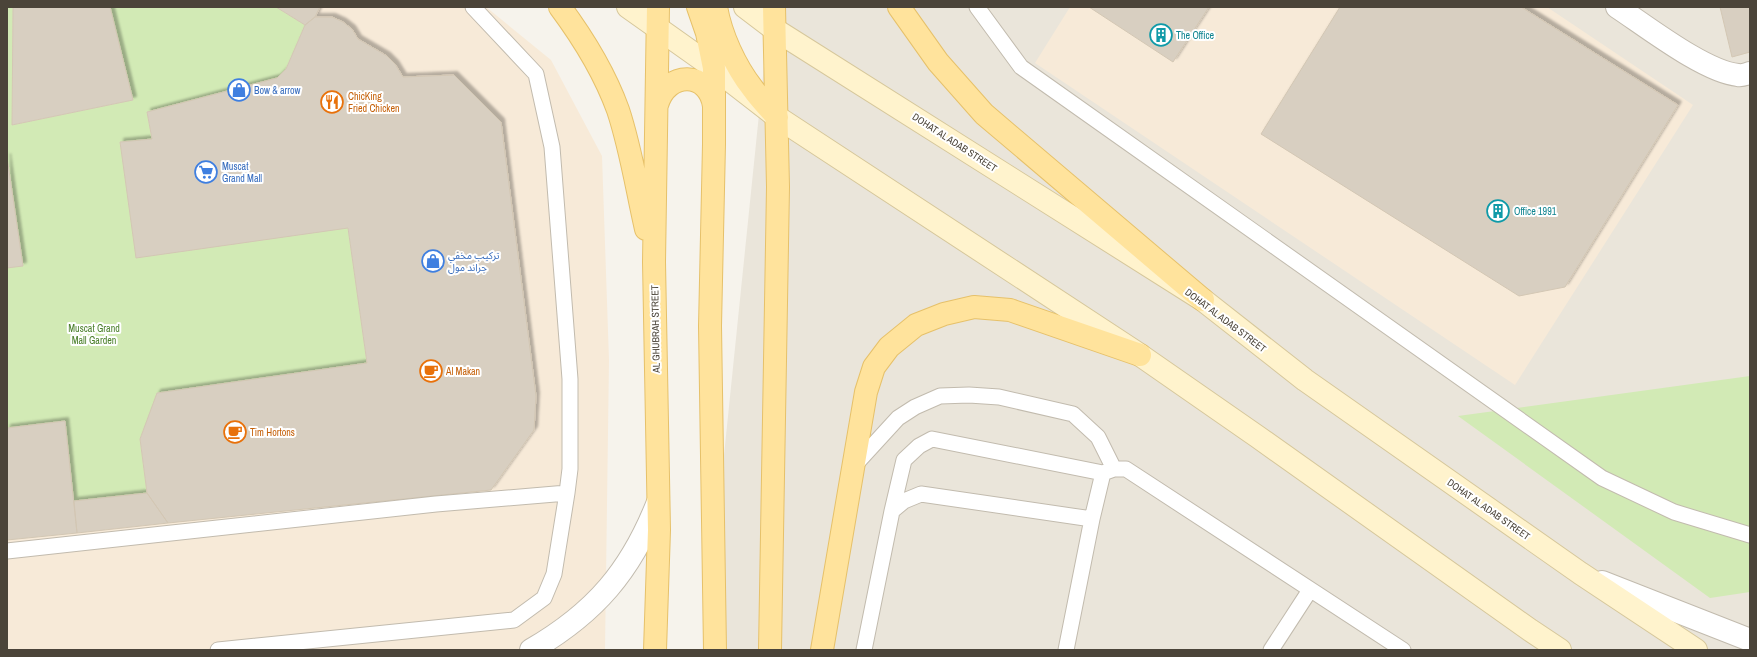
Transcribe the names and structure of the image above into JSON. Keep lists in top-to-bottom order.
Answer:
{
  "streets": {
    "main road": ["DOHAT AL ADAB STREET", "AL GHUBRAH STREET"]
  },
  "parks": ["Muscat Grand Mall Garden"],
  "places": {
    "building": ["The Office", "Office 1991"],
    "shop": ["Bow & arrow", "تركيب مخفي جراند مول"],
    "restaurant": ["ChicKing Fried Chicken"],
    "supermarket": ["Muscat Grand Mall"],
    "cafe": ["Al Makan", "Tim Hortons"]
  }
}
